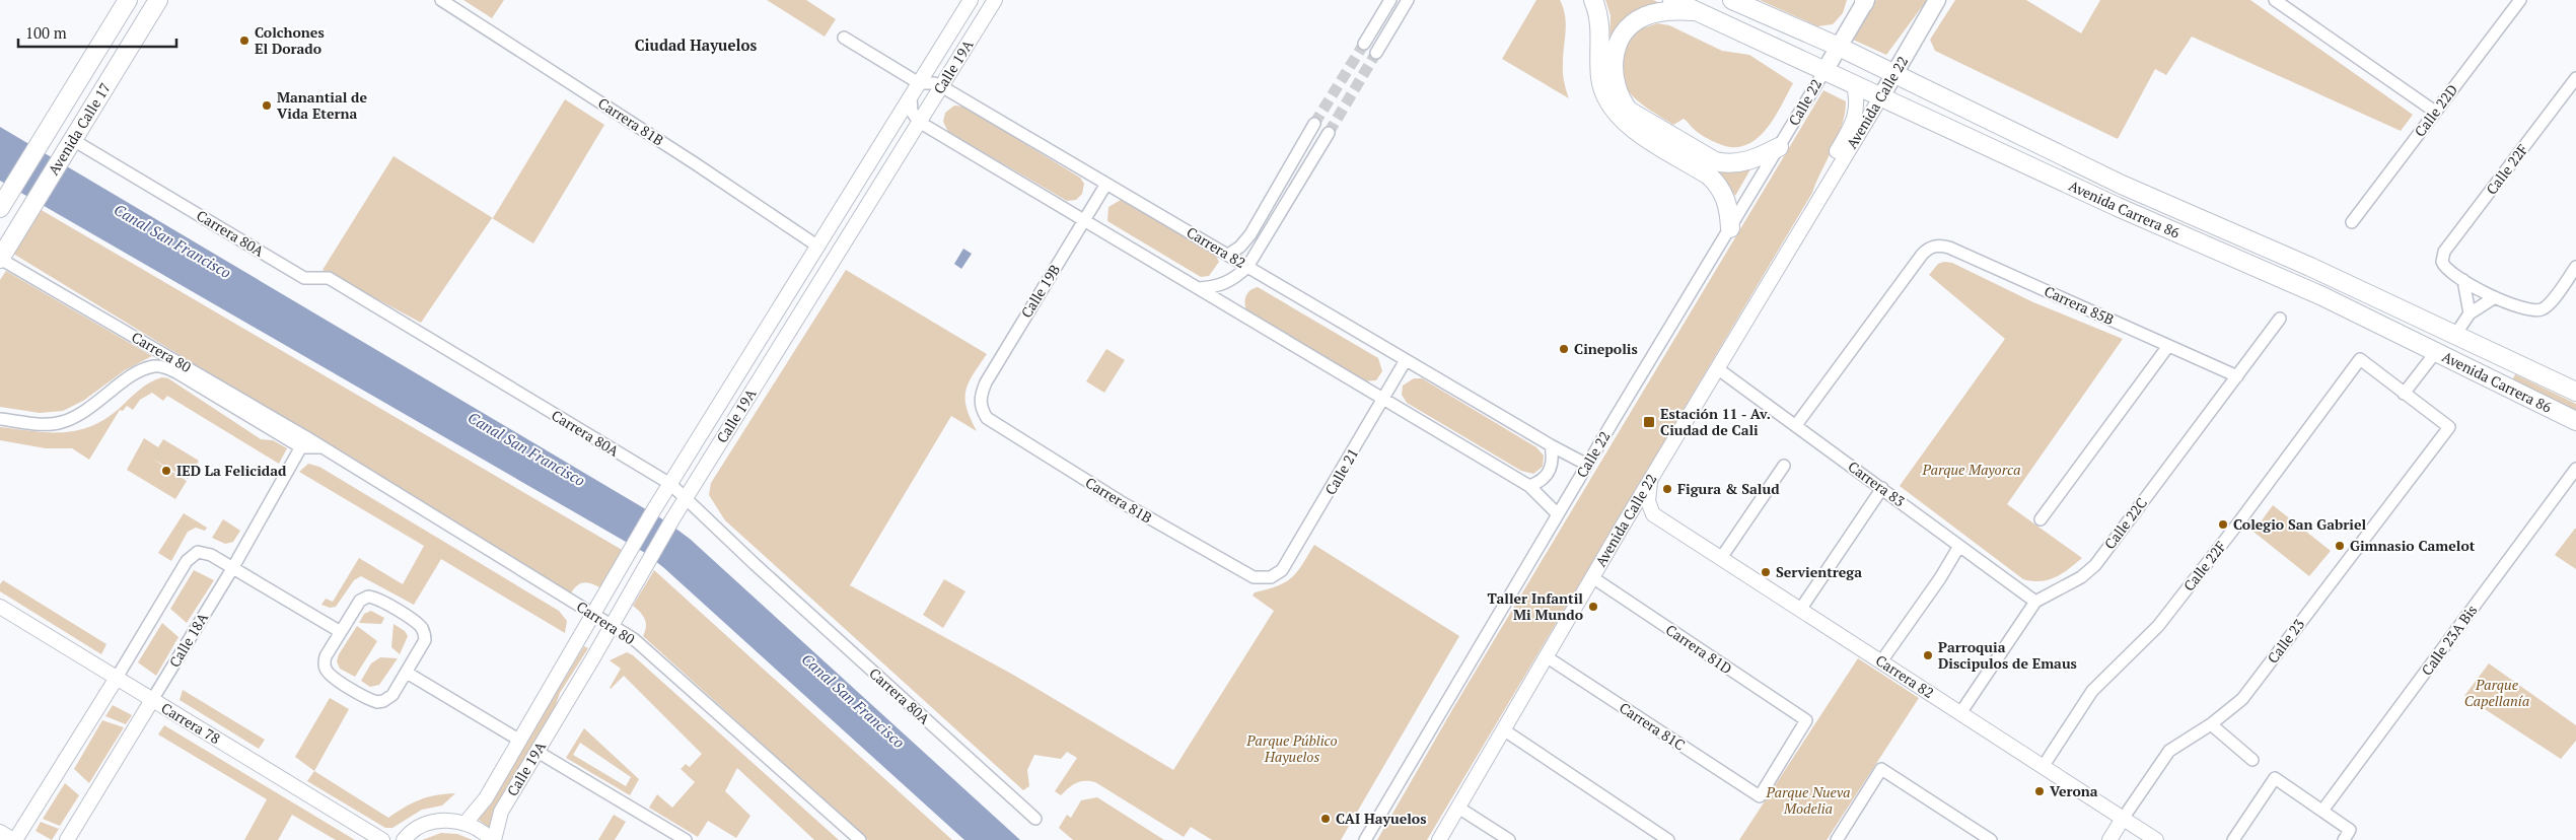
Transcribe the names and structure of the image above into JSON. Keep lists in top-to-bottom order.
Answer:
{
  "streets": {
    "main road": ["Avenida Calle 22", "Avenida Calle 17", "Avenida Carrera 86"],
    "street": [
      "Calle 19A",
      "Calle 22",
      "Calle 22D",
      "Carrera 81B",
      "Calle 22F",
      "Carrera 80A",
      "Carrera 82",
      "Calle 19B",
      "Carrera 85B",
      "Carrera 80",
      "Calle 21",
      "Carrera 83",
      "Calle 22C",
      "Calle 18A",
      "Calle 23A Bis",
      "Calle 23",
      "Carrera 81D",
      "Carrera 78",
      "Carrera 81C"
    ]
  },
  "crossings": [
    ["Calle 19A", "Carrera 81B"],
    ["Calle 19A", "Carrera 80A"],
    ["Calle 19A", "Carrera 82"],
    ["Calle 19A", "Carrera 80"],
    ["Calle 22", "Avenida Carrera 86"],
    ["Calle 22", "Carrera 82"],
    ["Avenida Calle 22", "Avenida Carrera 86"],
    ["Avenida Calle 22", "Carrera 83"],
    ["Avenida Calle 22", "Carrera 81D"],
    ["Avenida Calle 22", "Carrera 81C"],
    ["Carrera 81B", "Calle 19B"],
    ["Carrera 81B", "Calle 21"],
    ["Avenida Calle 17", "Carrera 80A"],
    ["Avenida Calle 17", "Carrera 80"],
    ["Calle 22F", "Carrera 82"],
    ["Calle 22F", "Calle 23"],
    ["Carrera 82", "Calle 19B"],
    ["Carrera 82", "Calle 21"],
    ["Carrera 82", "Calle 22C"],
    ["Carrera 82", "Calle 23"],
    ["Carrera 85B", "Carrera 83"],
    ["Carrera 85B", "Calle 22C"],
    ["Carrera 80", "Calle 18A"],
    ["Carrera 83", "Calle 22C"],
    ["Calle 18A", "Carrera 78"],
    ["Carrera 81D", "Carrera 81C"]
  ],
  "districts": ["Ciudad Hayuelos"],
  "water": ["Canal San Francisco"],
  "parks": [
    "Parque Mayorca",
    "Parque Capellanía",
    "Parque Público Hayuelos",
    "Parque Nueva Modelia"
  ],
  "places": {
    "other": [
      "Colchones El Dorado",
      "Manantial de Vida Eterna",
      "Cinepolis",
      "IED La Felicidad",
      "Figura & Salud",
      "Colegio San Gabriel",
      "Gimnasio Camelot",
      "Servientrega",
      "Taller Infantil Mi Mundo",
      "Parroquia Discipulos de Emaus",
      "Verona",
      "CAI Hayuelos"
    ],
    "transit": ["Estación 11 - Av. Ciudad de Cali"]
  },
  "scale_bar": "100 m"
}
